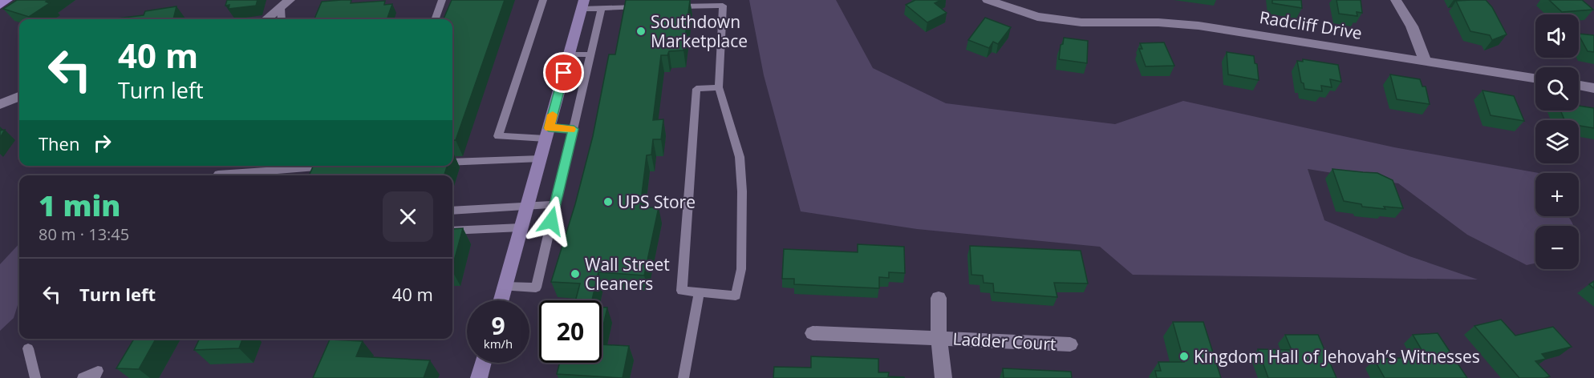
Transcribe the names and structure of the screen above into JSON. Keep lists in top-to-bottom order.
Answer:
{
  "streets": {
    "street": ["Radcliff Drive", "Ladder Court"]
  },
  "places": [
    "Southdown Marketplace",
    "UPS Store",
    "Wall Street Cleaners",
    "Kingdom Hall of Jehovah’s Witnesses"
  ],
  "page": {
    "map_buttons": ["+", "−"],
    "turn": ["40 m", "Turn left"],
    "then": "Then",
    "heading": ["1 min", "80 m · 13:45"],
    "list": [
      {
        "name": "Turn left",
        "value": "40 m"
      }
    ],
    "speed": "9 km/h",
    "limit": "20"
  }
}
